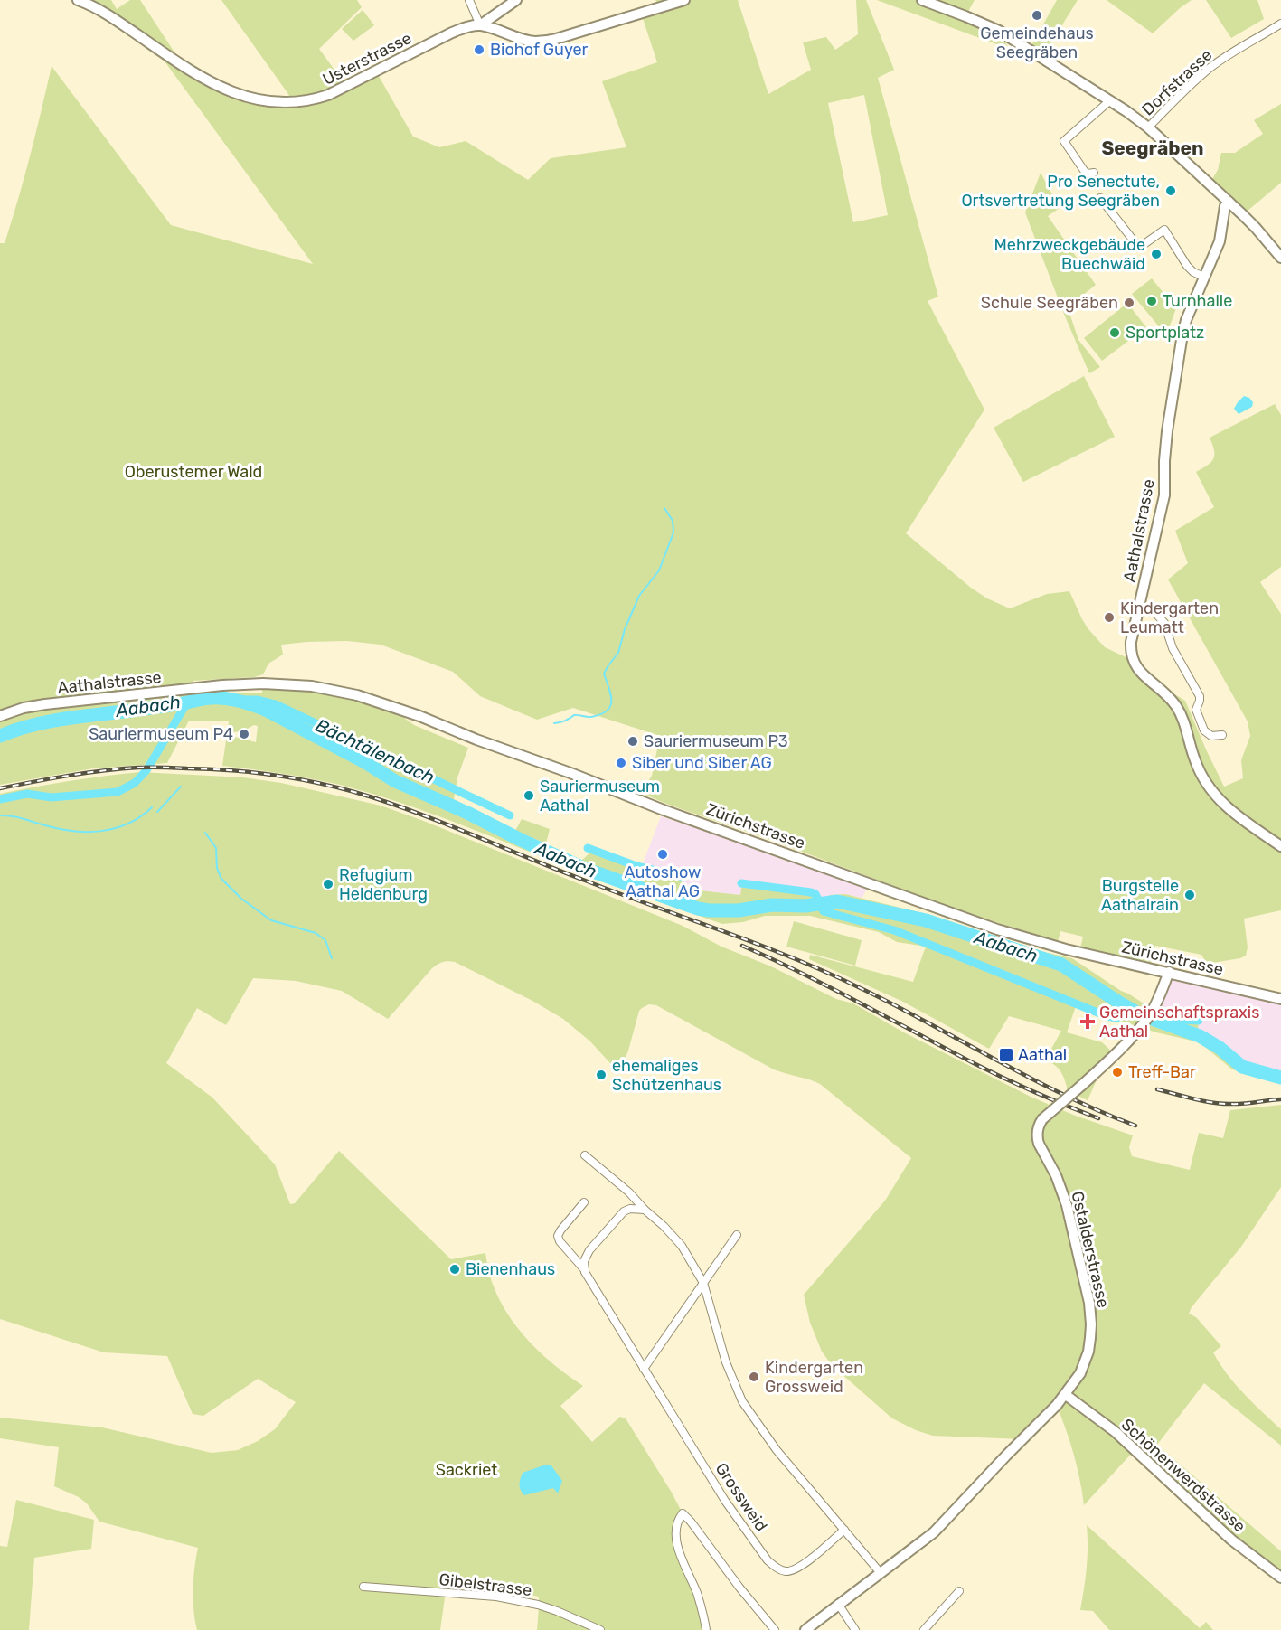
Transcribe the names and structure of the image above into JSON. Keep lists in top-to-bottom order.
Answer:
{
  "streets": {
    "street": [
      "Usterstrasse",
      "Dorfstrasse",
      "Aathalstrasse",
      "Zürichstrasse",
      "Gstalderstrasse",
      "Schönenwerdstrasse",
      "Grossweid",
      "Gibelstrasse"
    ]
  },
  "crossings": [
    ["Aathalstrasse", "Zürichstrasse"],
    ["Zürichstrasse", "Gstalderstrasse"],
    ["Gstalderstrasse", "Schönenwerdstrasse"]
  ],
  "districts": ["Seegräben"],
  "water": ["Aabach", "Bächtälenbach"],
  "parks": ["Oberustemer Wald", "Sackriet"],
  "places": {
    "other": [
      "Gemeindehaus Seegräben",
      "Biohof Guyer",
      "Pro Senectute, Ortsvertretung Seegräben",
      "Mehrzweckgebäude Buechwäid",
      "Turnhalle",
      "Schule Seegräben",
      "Sportplatz",
      "Kindergarten Leumatt",
      "Sauriermuseum P4",
      "Sauriermuseum P3",
      "Siber und Siber AG",
      "Sauriermuseum Aathal",
      "Autoshow Aathal AG",
      "Refugium Heidenburg",
      "Burgstelle Aathalrain",
      "Treff-Bar",
      "ehemaliges Schützenhaus",
      "Bienenhaus",
      "Kindergarten Grossweid"
    ],
    "health": ["Gemeinschaftspraxis Aathal"],
    "transit": ["Aathal"]
  }
}
